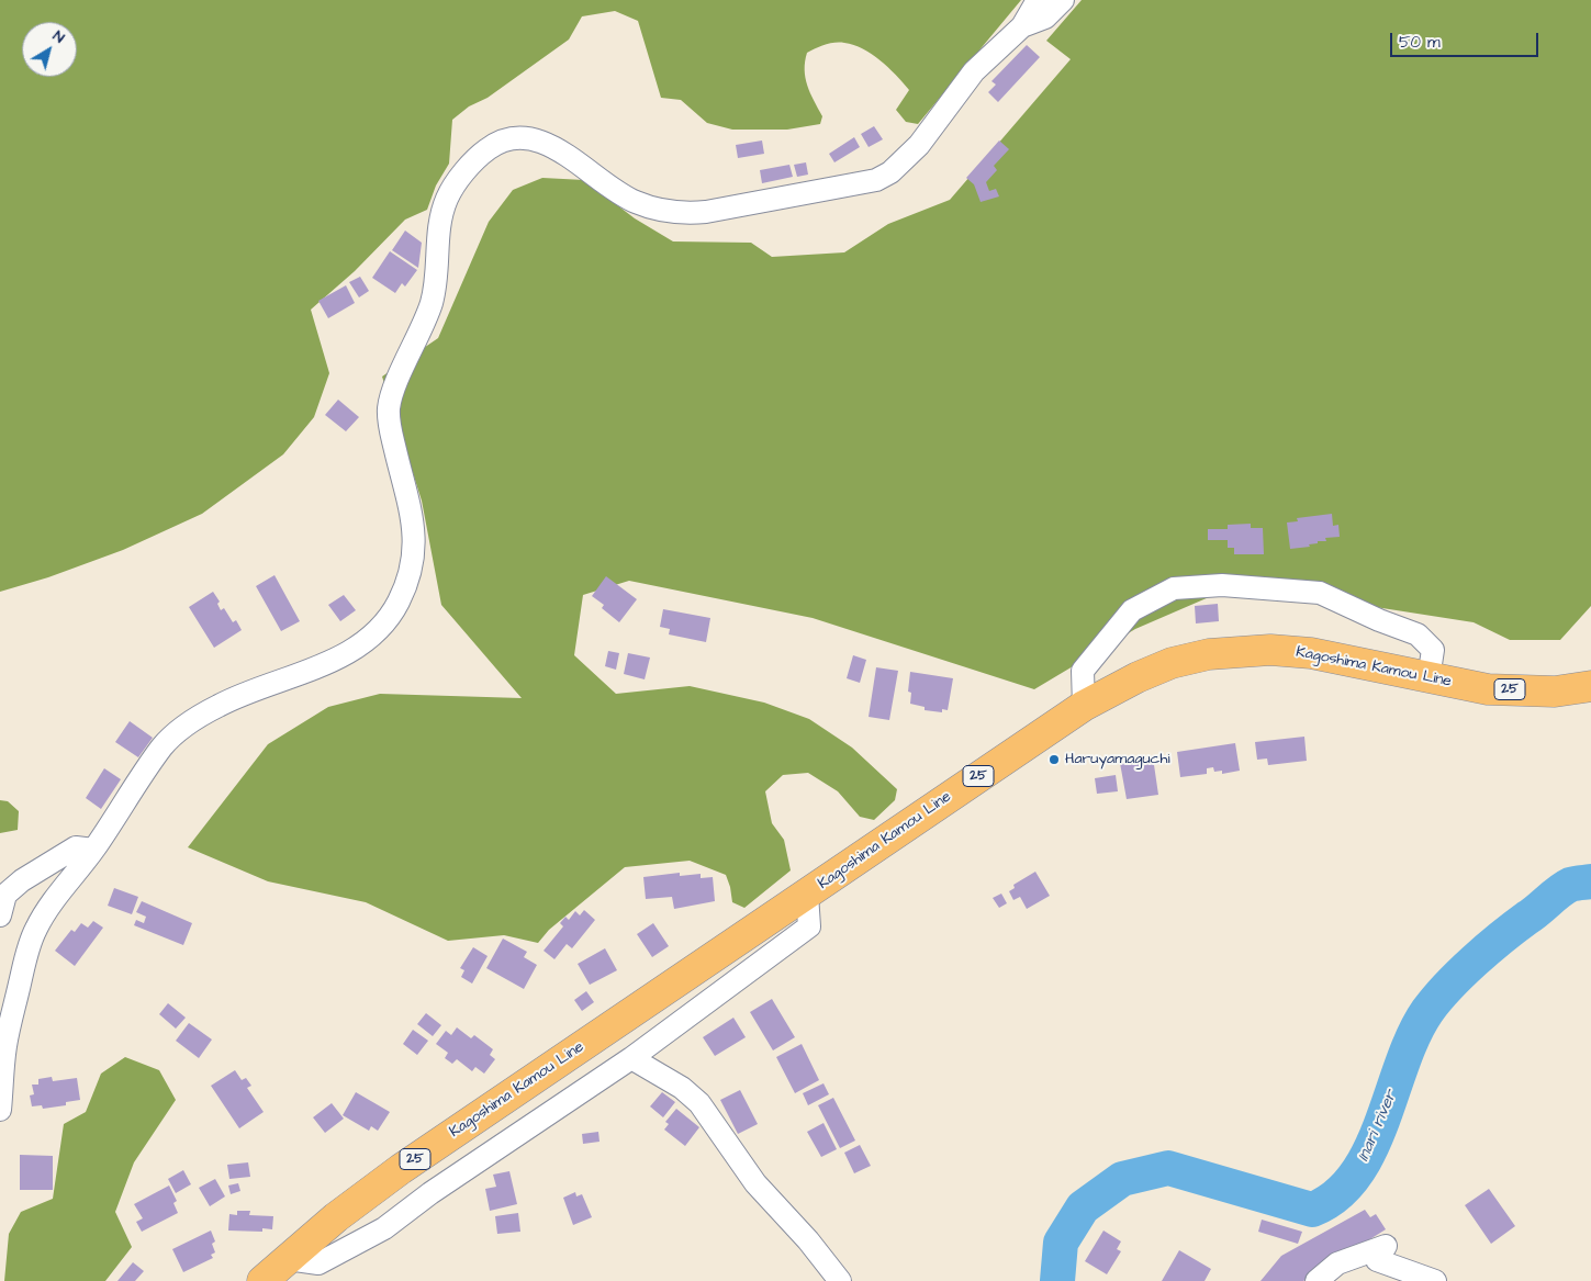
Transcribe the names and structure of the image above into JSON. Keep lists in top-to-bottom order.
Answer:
{
  "streets": {
    "main road": ["Kagoshima Kamou Line", "25"]
  },
  "water": ["Inari river"],
  "places": ["Haruyamaguchi"],
  "scale_bar": "50 m",
  "north": "top right"
}
